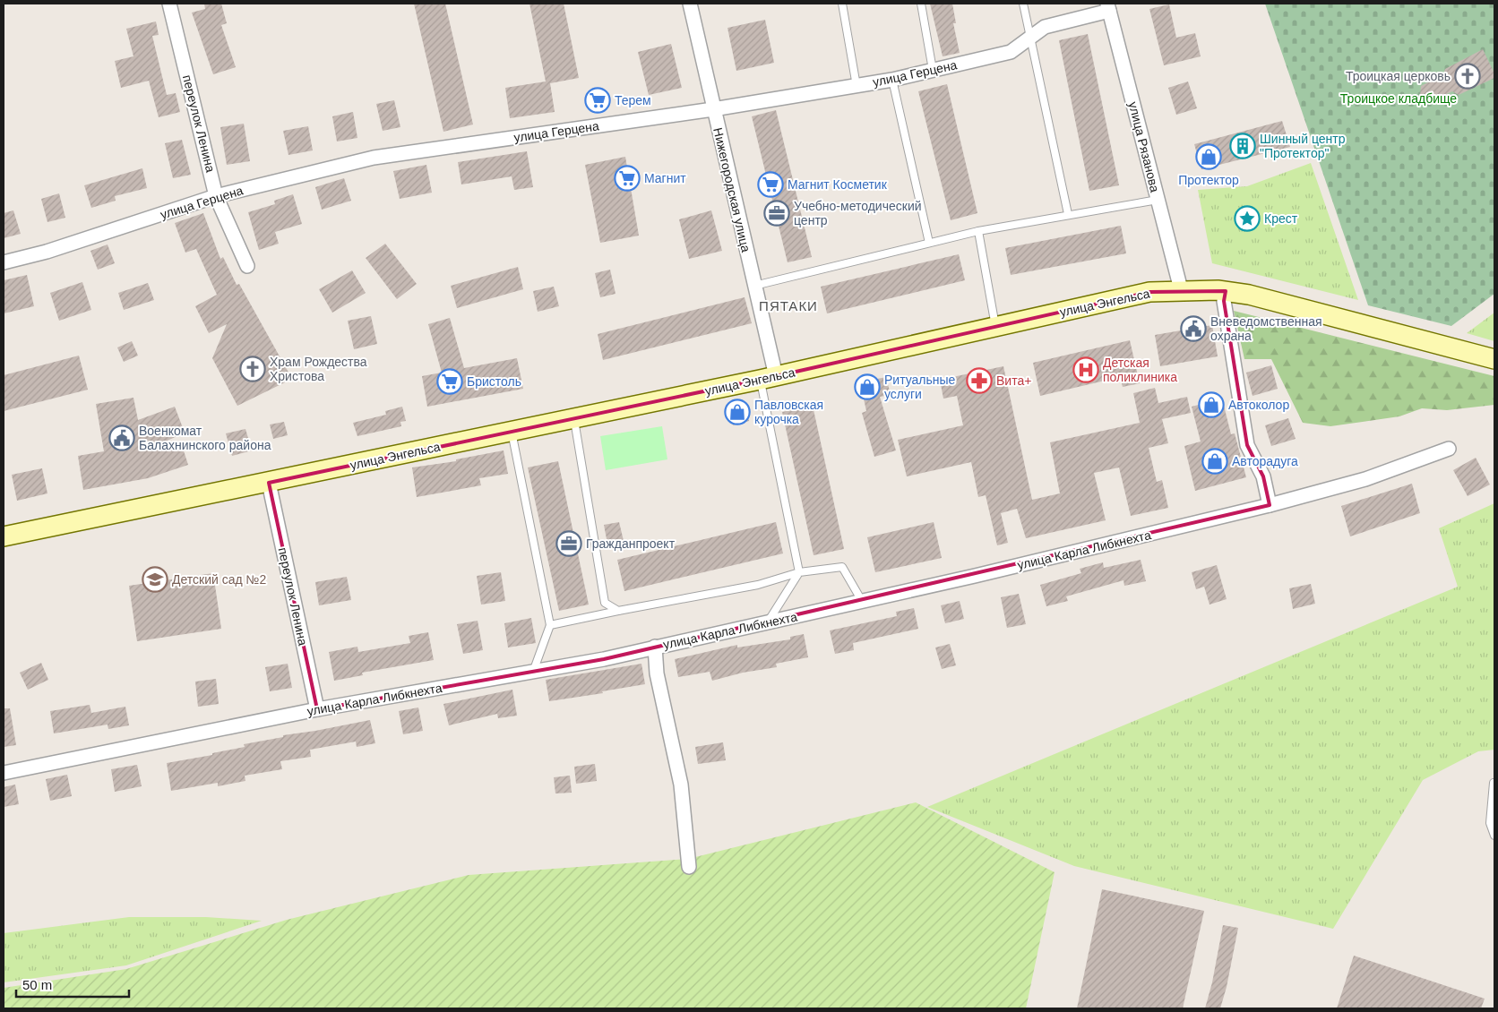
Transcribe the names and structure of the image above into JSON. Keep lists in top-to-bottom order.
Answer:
{
  "streets": {
    "main road": ["улица Энгельса"],
    "street": [
      "улица Герцена",
      "переулок Ленина",
      "улица Рязанова",
      "Нижегородская улица",
      "улица Карла Либкнехта"
    ]
  },
  "crossings": [
    ["улица Герцена", "переулок Ленина"],
    ["улица Герцена", "улица Рязанова"],
    ["улица Герцена", "Нижегородская улица"],
    ["переулок Ленина", "улица Энгельса"],
    ["переулок Ленина", "улица Карла Либкнехта"],
    ["улица Рязанова", "улица Энгельса"],
    ["Нижегородская улица", "улица Энгельса"]
  ],
  "districts": ["ПЯТАКИ"],
  "parks": ["Троицкое кладбище"],
  "places": {
    "church": ["Троицкая церковь", "Храм Рождества Христова"],
    "supermarket": [
      "Терем",
      "Магнит",
      "Магнит Косметик",
      "Бристоль"
    ],
    "building": ["Шинный центр \"Протектор\""],
    "shop": [
      "Протектор",
      "Ритуальные услуги",
      "Автоколор",
      "Павловская курочка",
      "Авторадуга"
    ],
    "office": ["Учебно-методический центр", "Гражданпроект"],
    "place": ["Крест"],
    "public building": ["Вневедомственная охрана", "Военкомат Балахнинского района"],
    "hospital": ["Детская поликлиника"],
    "pharmacy": ["Вита+"],
    "school or university": ["Детский сад №2"]
  },
  "scale_bar": "50 m"
}
